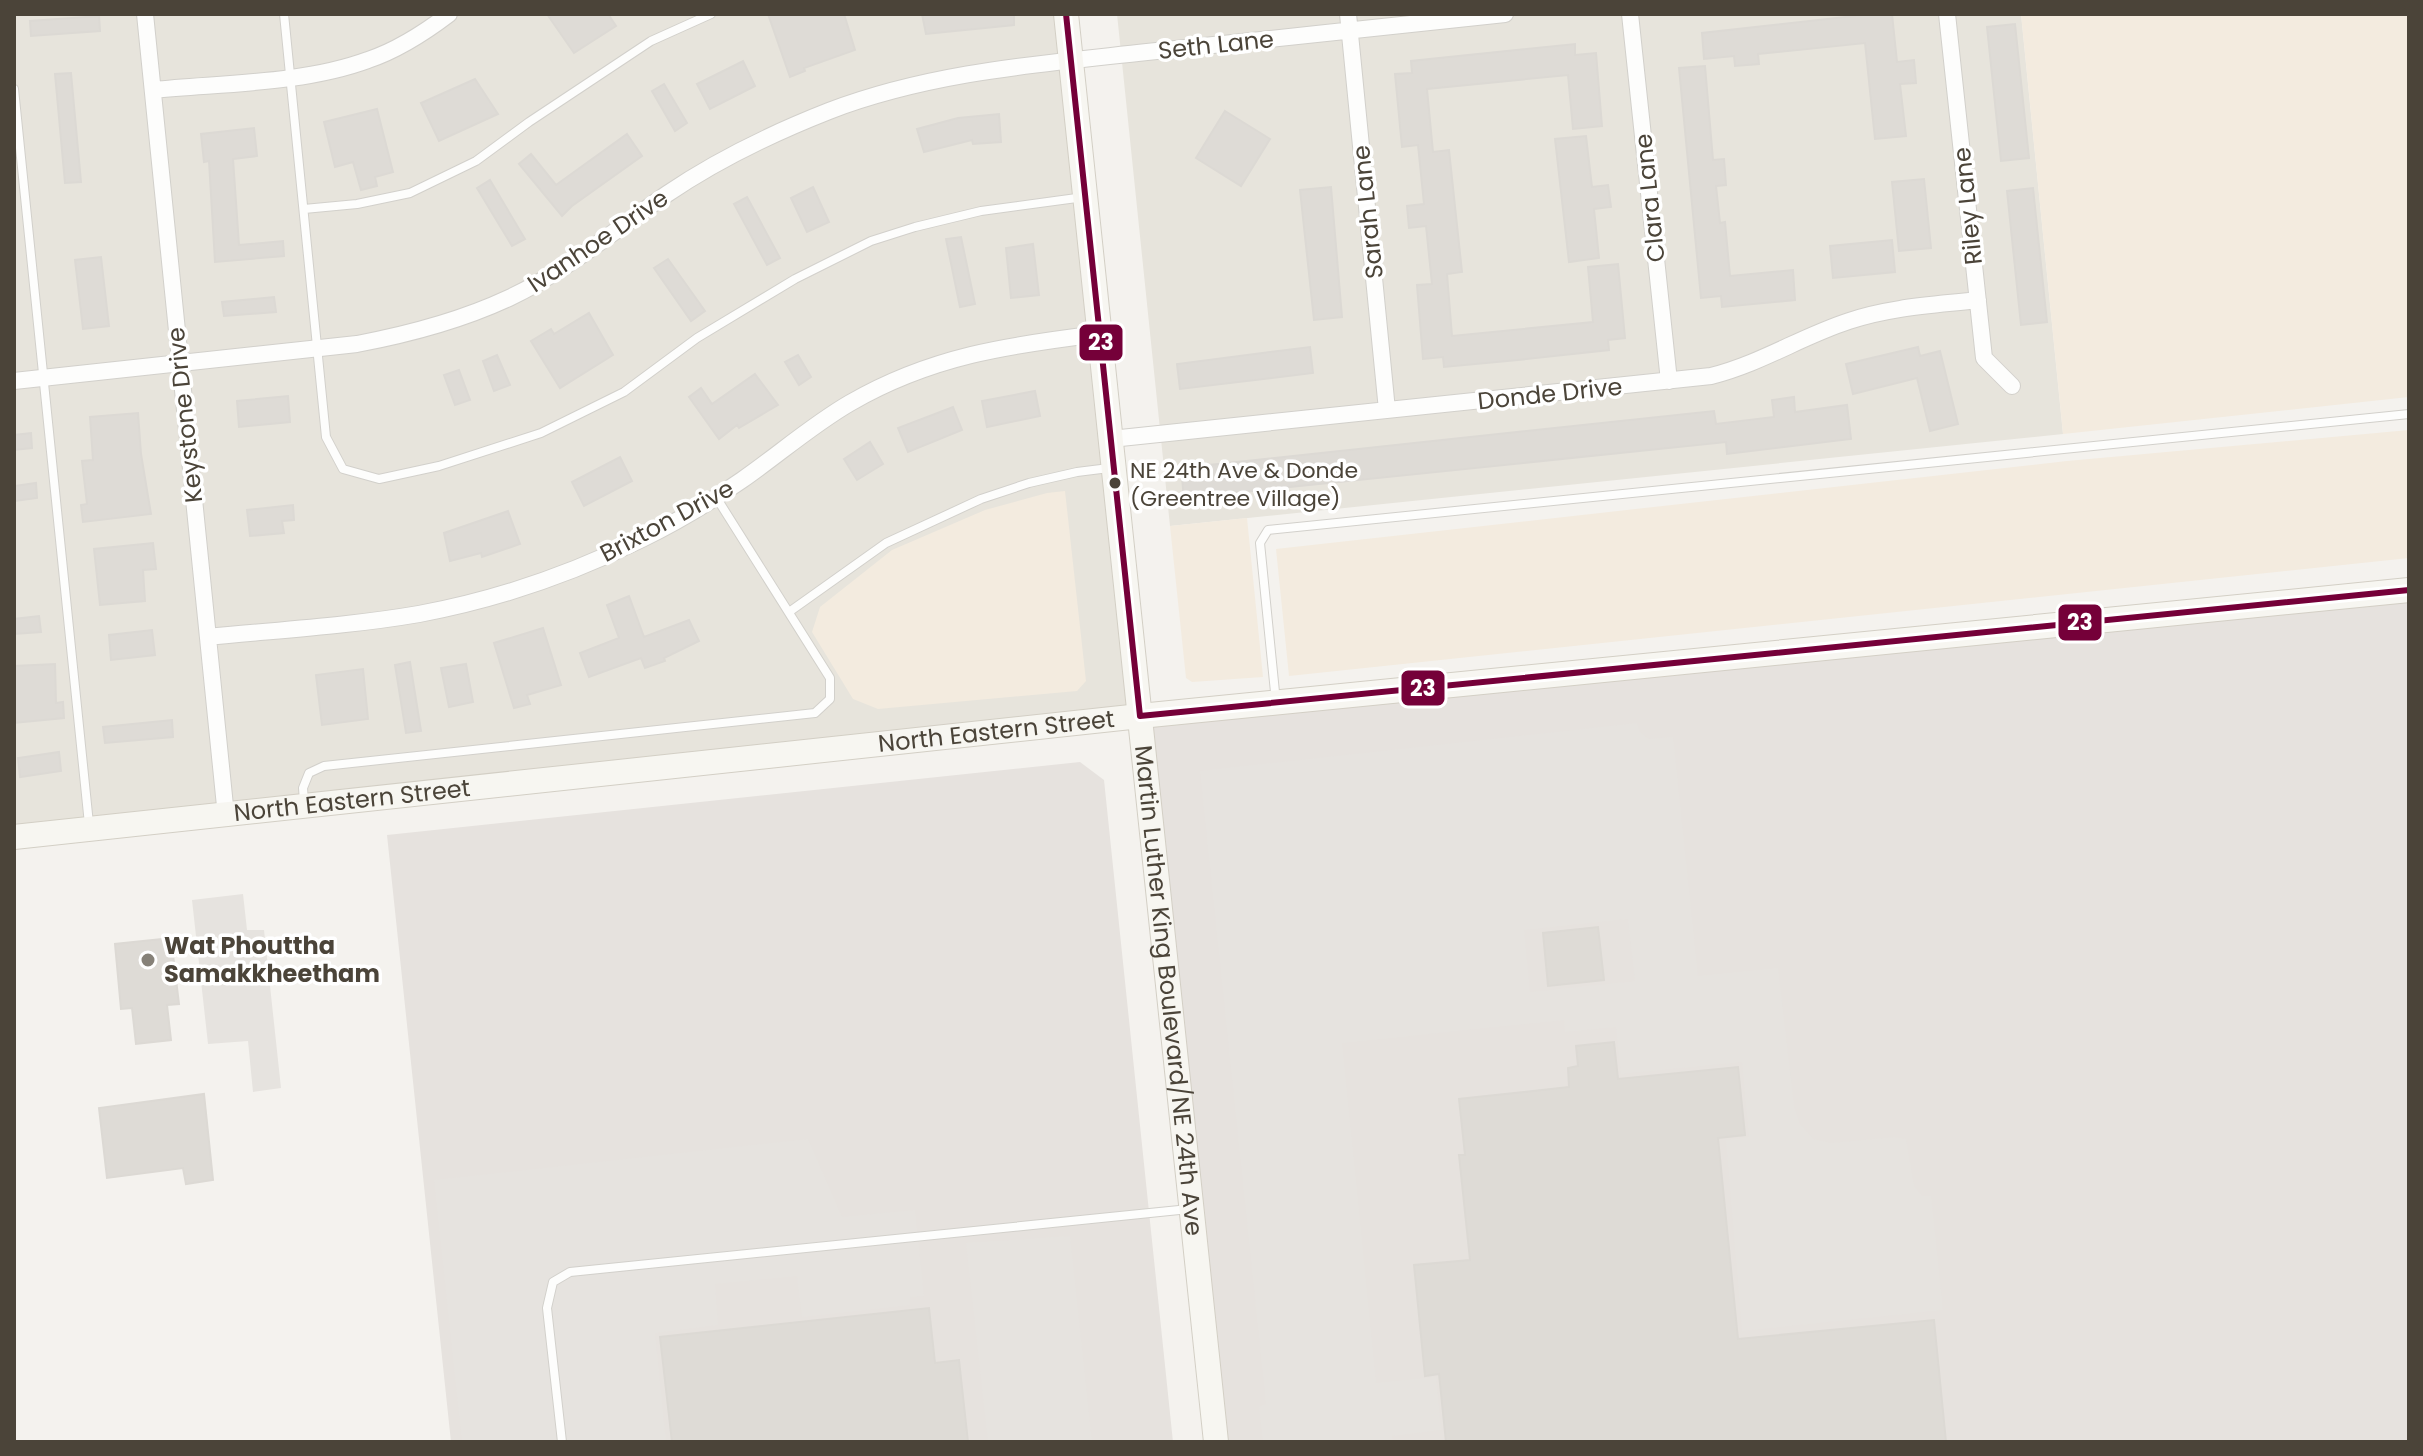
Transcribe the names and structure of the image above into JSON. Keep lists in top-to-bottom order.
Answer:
{
  "streets": {
    "main road": ["North Eastern Street", "Martin Luther King Boulevard/NE 24th Ave"],
    "street": [
      "Seth Lane",
      "Clara Lane",
      "Riley Lane",
      "Sarah Lane",
      "Ivanhoe Drive",
      "Donde Drive",
      "Keystone Drive",
      "Brixton Drive"
    ]
  },
  "crossings": [
    ["Seth Lane", "Sarah Lane"],
    ["Seth Lane", "Ivanhoe Drive"],
    ["Seth Lane", "Martin Luther King Boulevard/NE 24th Ave"],
    ["Clara Lane", "Donde Drive"],
    ["Riley Lane", "Donde Drive"],
    ["Sarah Lane", "Donde Drive"],
    ["Ivanhoe Drive", "Keystone Drive"],
    ["Ivanhoe Drive", "Martin Luther King Boulevard/NE 24th Ave"],
    ["Donde Drive", "Martin Luther King Boulevard/NE 24th Ave"],
    ["Keystone Drive", "Brixton Drive"],
    ["Keystone Drive", "North Eastern Street"],
    ["Brixton Drive", "Martin Luther King Boulevard/NE 24th Ave"],
    ["North Eastern Street", "Martin Luther King Boulevard/NE 24th Ave"]
  ],
  "places": ["NE 24th Ave & Donde (Greentree Village)", "Wat Phouttha Samakkheetham"],
  "lines": ["transit line 23"]
}
